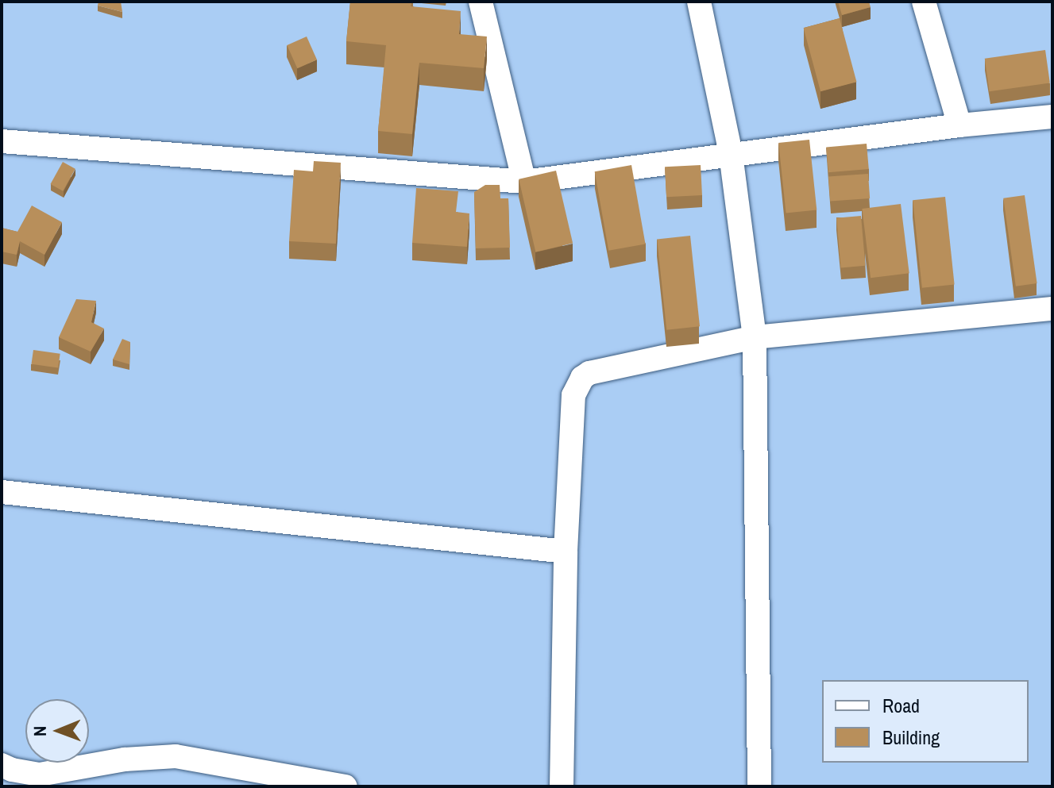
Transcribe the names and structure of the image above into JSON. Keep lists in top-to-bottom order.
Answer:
{
  "legend": ["Road", "Building"],
  "north": "left"
}
